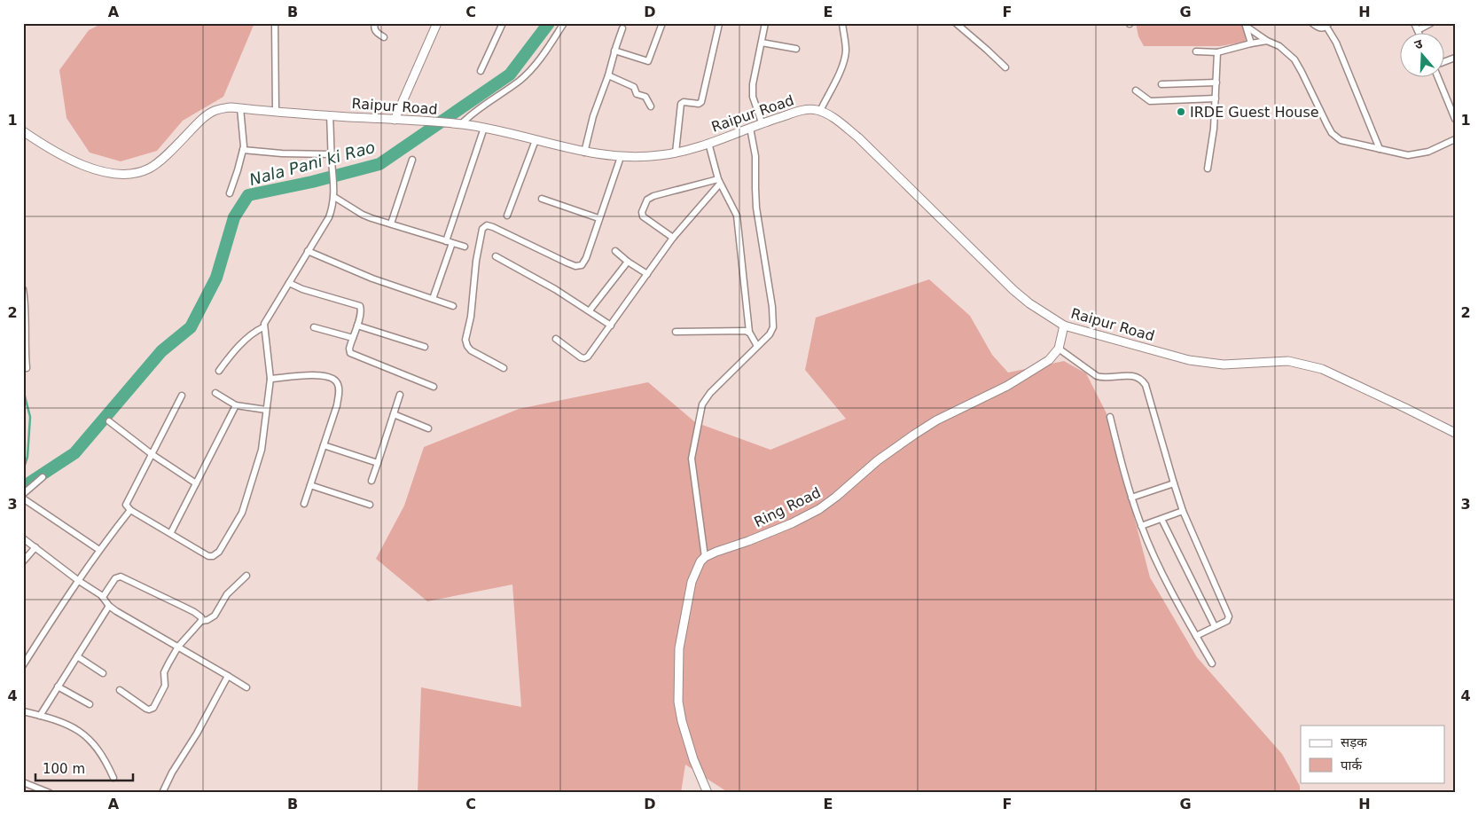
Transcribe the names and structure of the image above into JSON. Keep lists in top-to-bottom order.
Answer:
{
  "streets": {
    "main road": ["Raipur Road", "Ring Road"]
  },
  "water": ["Nala Pani ki Rao"],
  "places": ["IRDE Guest House"],
  "legend": ["सड़क", "पार्क"],
  "scale_bar": "100 m",
  "north": "top",
  "grid": {
    "columns": [
      "A",
      "B",
      "C",
      "D",
      "E",
      "F",
      "G",
      "H"
    ],
    "rows": [
      "1",
      "2",
      "3",
      "4"
    ]
  }
}
